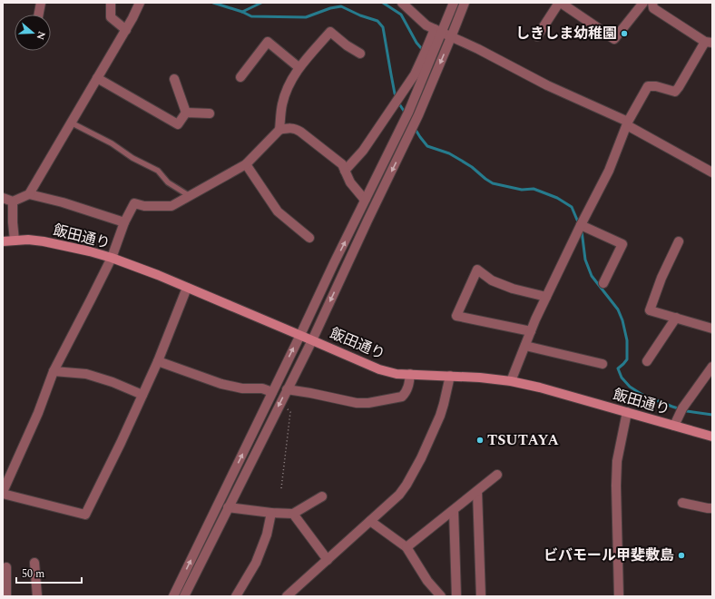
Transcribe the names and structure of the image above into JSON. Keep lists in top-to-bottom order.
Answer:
{
  "streets": {
    "main road": ["飯田通り"]
  },
  "places": ["しきしま幼稚園", "TSUTAYA", "ビバモール甲斐敷島"],
  "scale_bar": "50 m",
  "north": "right"
}
